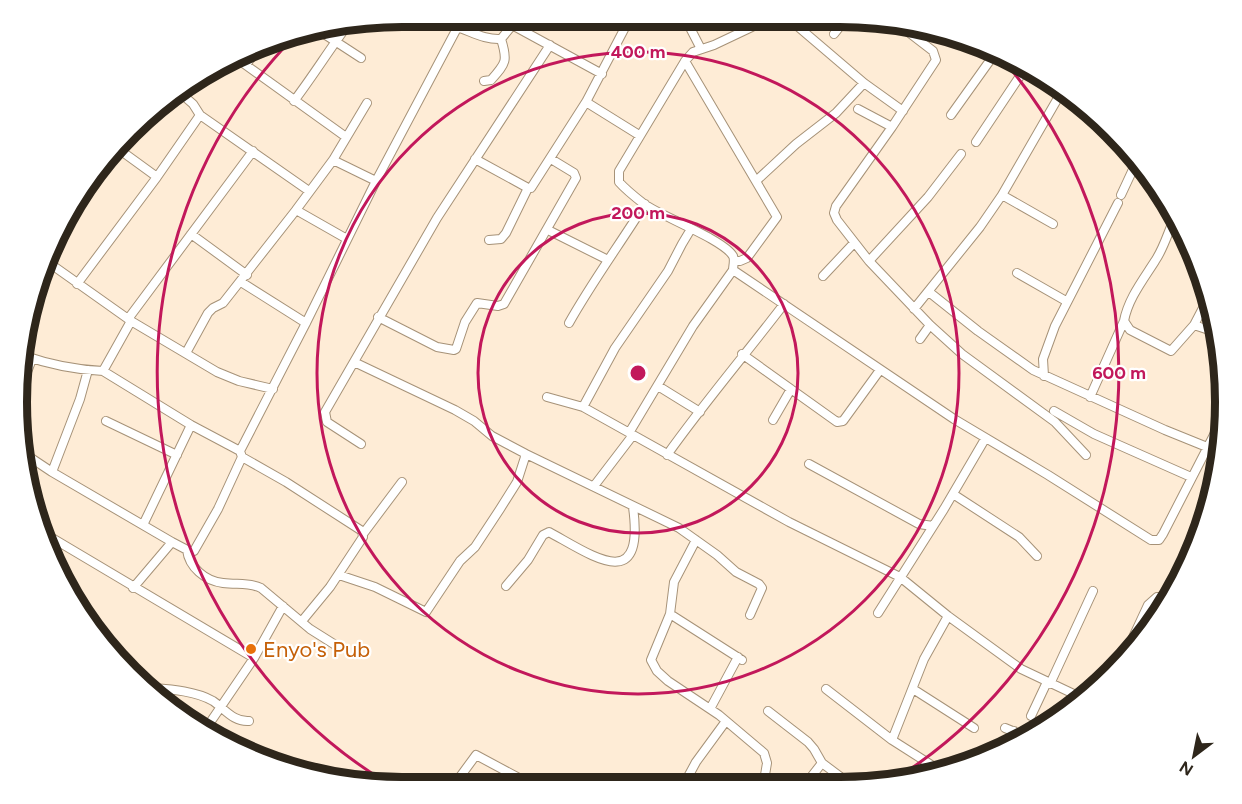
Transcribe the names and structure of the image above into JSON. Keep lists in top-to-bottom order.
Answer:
{
  "places": ["Enyo's Pub"],
  "north": "bottom left",
  "rings": ["400 m", "200 m", "600 m"]
}
